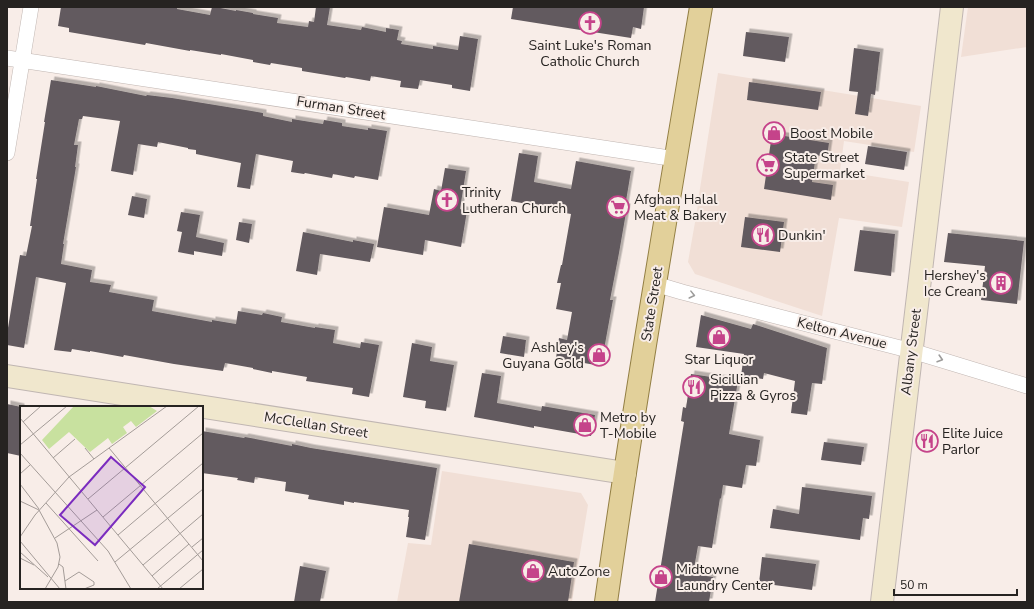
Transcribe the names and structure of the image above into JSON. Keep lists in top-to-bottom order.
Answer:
{
  "streets": {
    "main road": ["State Street"],
    "street": [
      "Furman Street",
      "Kelton Avenue",
      "Albany Street",
      "McClellan Street"
    ]
  },
  "crossings": [
    ["Furman Street", "State Street"],
    ["State Street", "Kelton Avenue"],
    ["State Street", "McClellan Street"],
    ["Kelton Avenue", "Albany Street"]
  ],
  "one_way": ["Kelton Avenue"],
  "places": {
    "church": ["Saint Luke's Roman Catholic Church", "Trinity Lutheran Church"],
    "shop": [
      "Boost Mobile",
      "Star Liquor",
      "Ashley's Guyana Gold",
      "Metro by T-Mobile",
      "AutoZone",
      "Midtowne Laundry Center"
    ],
    "supermarket": ["State Street Supermarket", "Afghan Halal Meat & Bakery"],
    "restaurant": ["Dunkin'", "Sicillian Pizza & Gyros", "Elite Juice Parlor"],
    "building": ["Hershey's Ice Cream"]
  },
  "scale_bar": "50 m"
}
